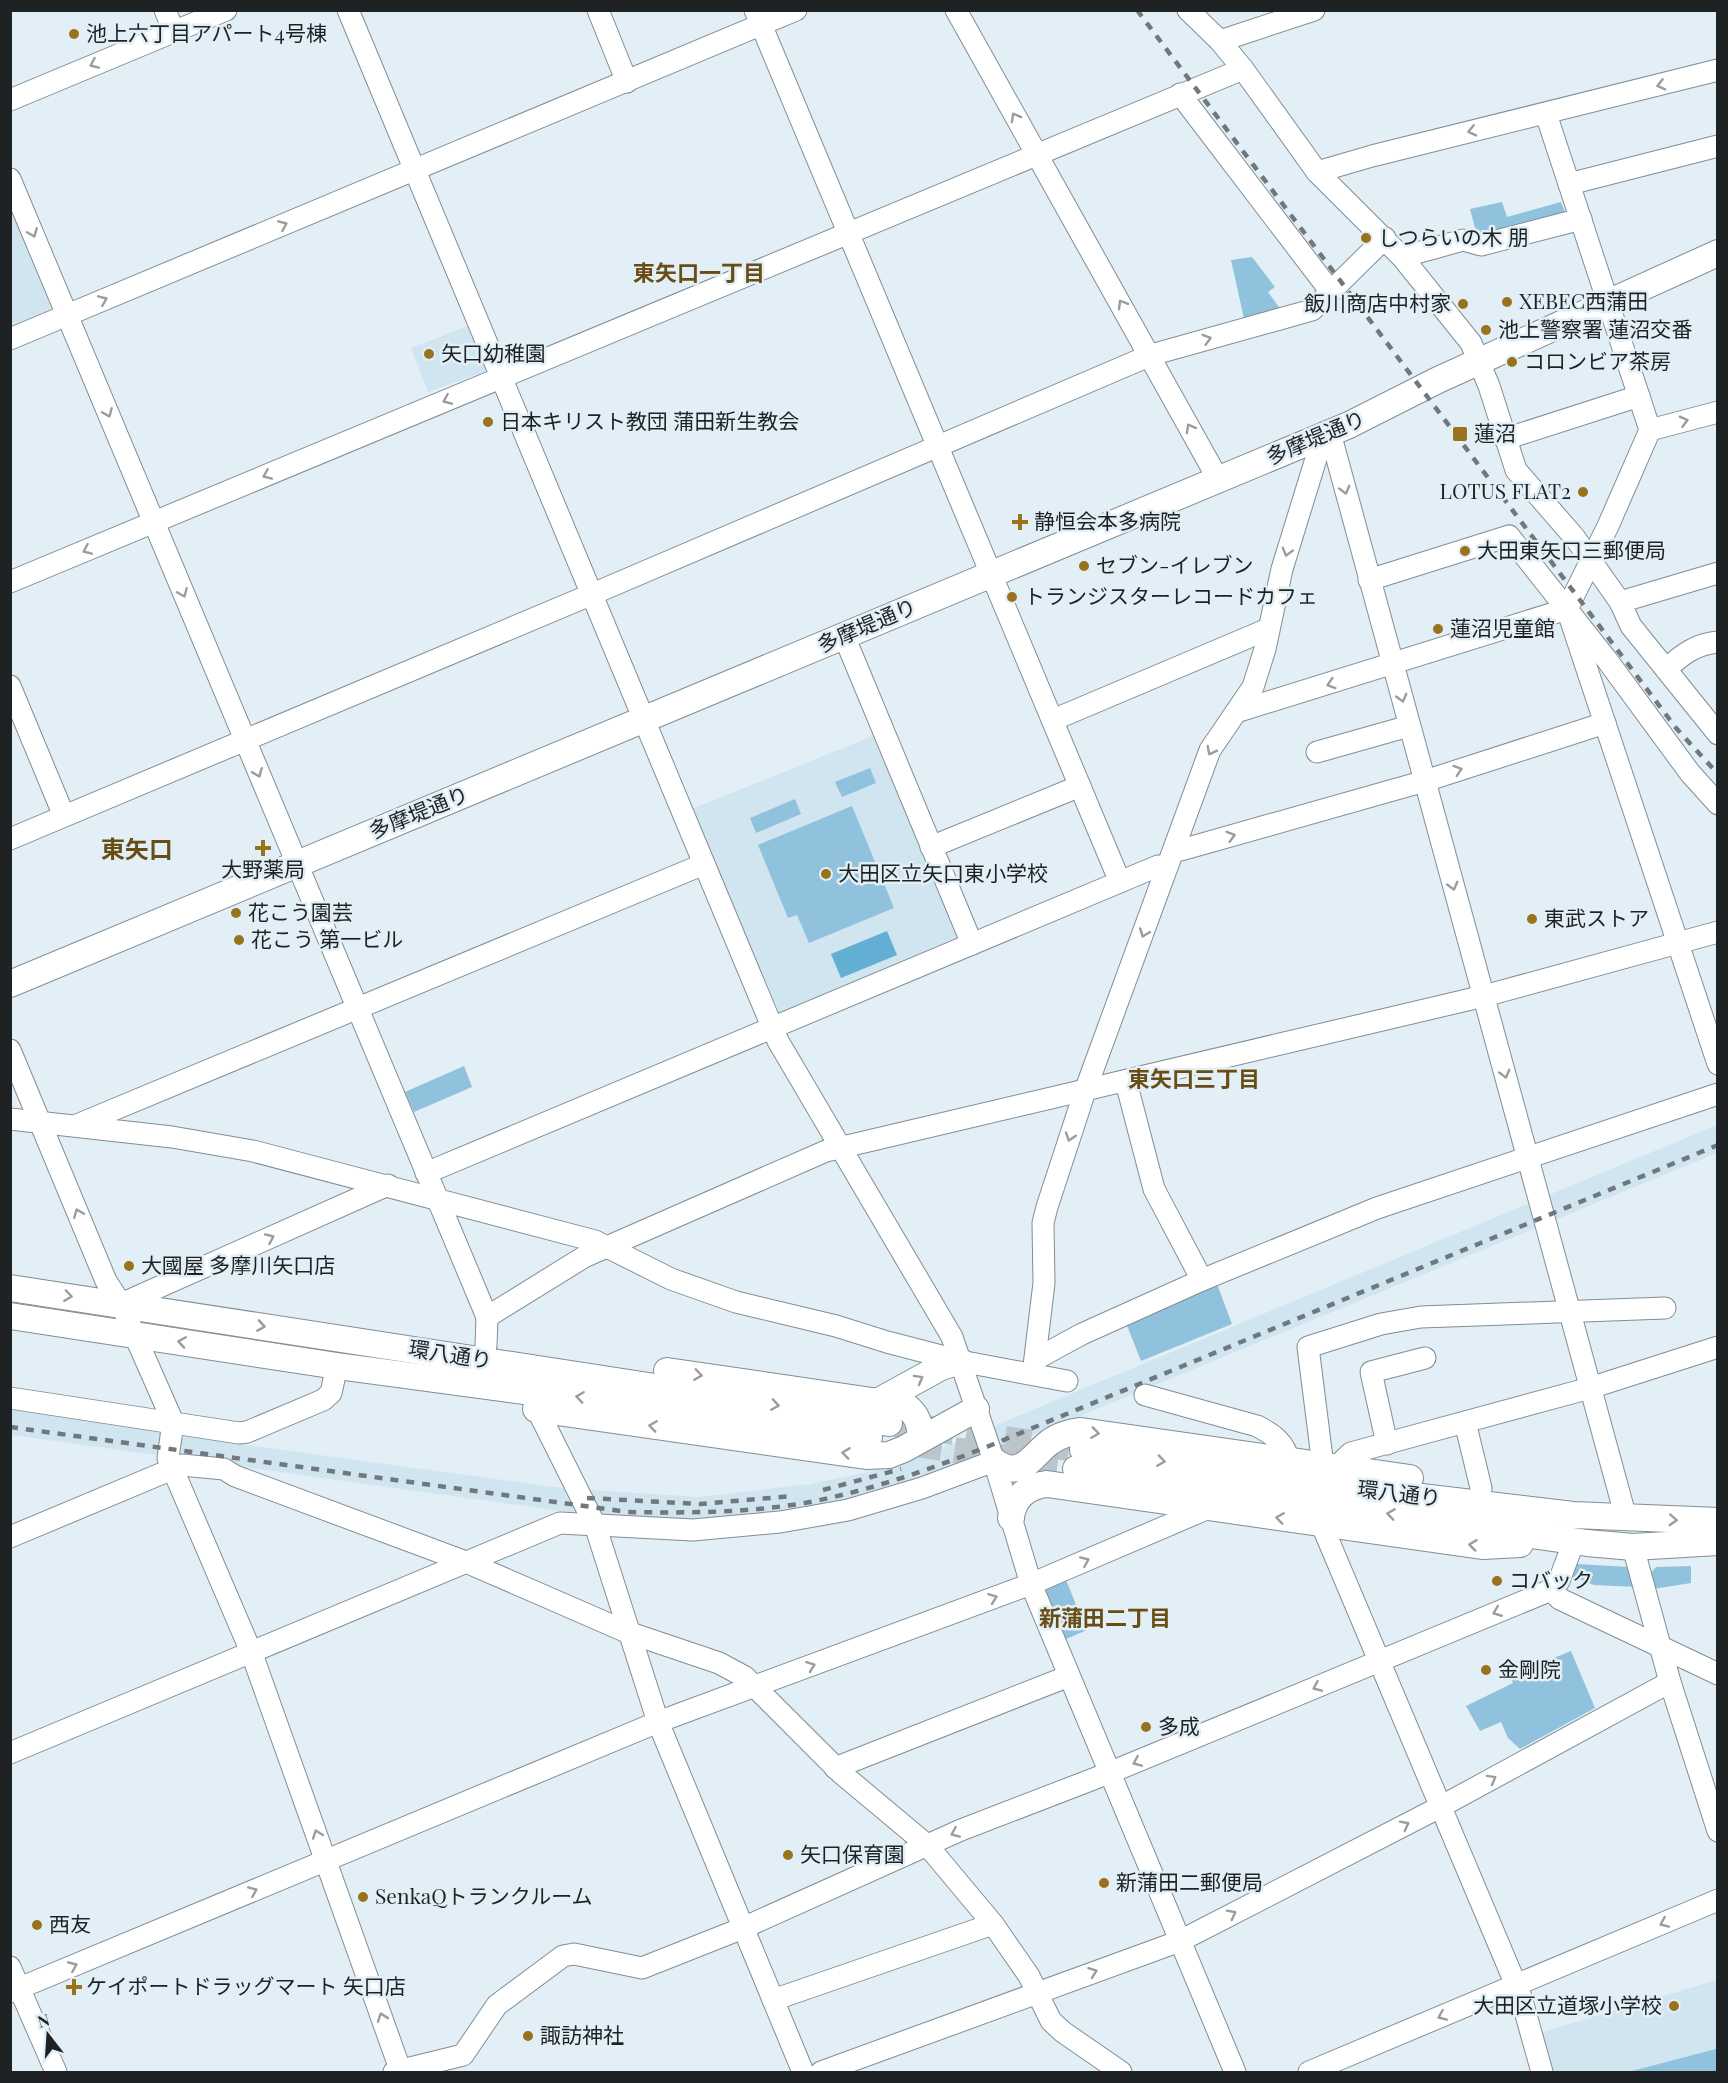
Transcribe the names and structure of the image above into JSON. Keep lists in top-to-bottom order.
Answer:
{
  "streets": {
    "main road": ["多摩堤通り", "環八通り"]
  },
  "districts": [
    "東矢口一丁目",
    "東矢口",
    "東矢口三丁目",
    "新蒲田二丁目"
  ],
  "places": {
    "other": [
      "池上六丁目アパート4号棟",
      "しつらいの木 朋",
      "XEBEC西蒲田",
      "飯川商店中村家",
      "池上警察署 蓮沼交番",
      "矢口幼稚園",
      "コロンビア茶房",
      "日本キリスト教団 蒲田新生教会",
      "LOTUS FLAT2",
      "大田東矢口三郵便局",
      "セブン-イレブン",
      "トランジスターレコードカフェ",
      "蓮沼児童館",
      "大田区立矢口東小学校",
      "花こう園芸",
      "東武ストア",
      "花こう 第一ビル",
      "大國屋 多摩川矢口店",
      "コバック",
      "金剛院",
      "多成",
      "矢口保育園",
      "新蒲田二郵便局",
      "SenkaQトランクルーム",
      "西友",
      "大田区立道塚小学校",
      "諏訪神社"
    ],
    "transit": ["蓮沼"],
    "health": ["静恒会本多病院", "大野薬局", "ケイポートドラッグマート 矢口店"]
  },
  "north": "top"
}
